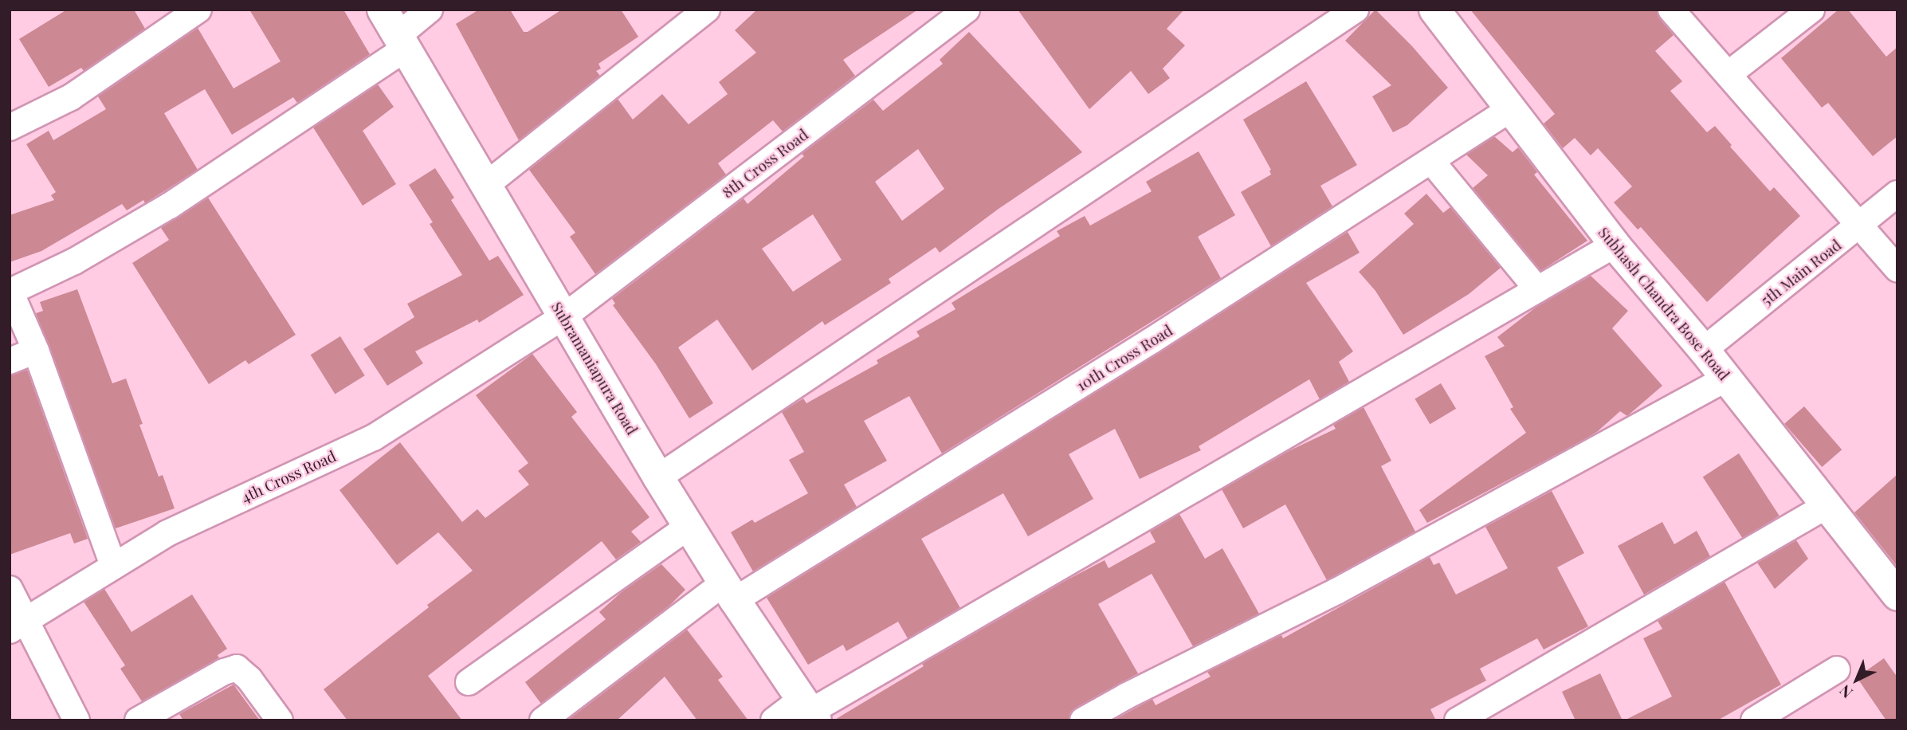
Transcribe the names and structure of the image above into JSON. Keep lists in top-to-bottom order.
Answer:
{
  "streets": {
    "main road": ["Subhash Chandra Bose Road", "Subramaniapura Road"],
    "street": [
      "8th Cross Road",
      "5th Main Road",
      "10th Cross Road",
      "4th Cross Road"
    ]
  },
  "crossings": [
    ["8th Cross Road", "Subramaniapura Road"],
    ["8th Cross Road", "4th Cross Road"],
    ["5th Main Road", "Subhash Chandra Bose Road"],
    ["Subhash Chandra Bose Road", "10th Cross Road"],
    ["10th Cross Road", "Subramaniapura Road"],
    ["Subramaniapura Road", "4th Cross Road"]
  ],
  "north": "bottom left"
}
